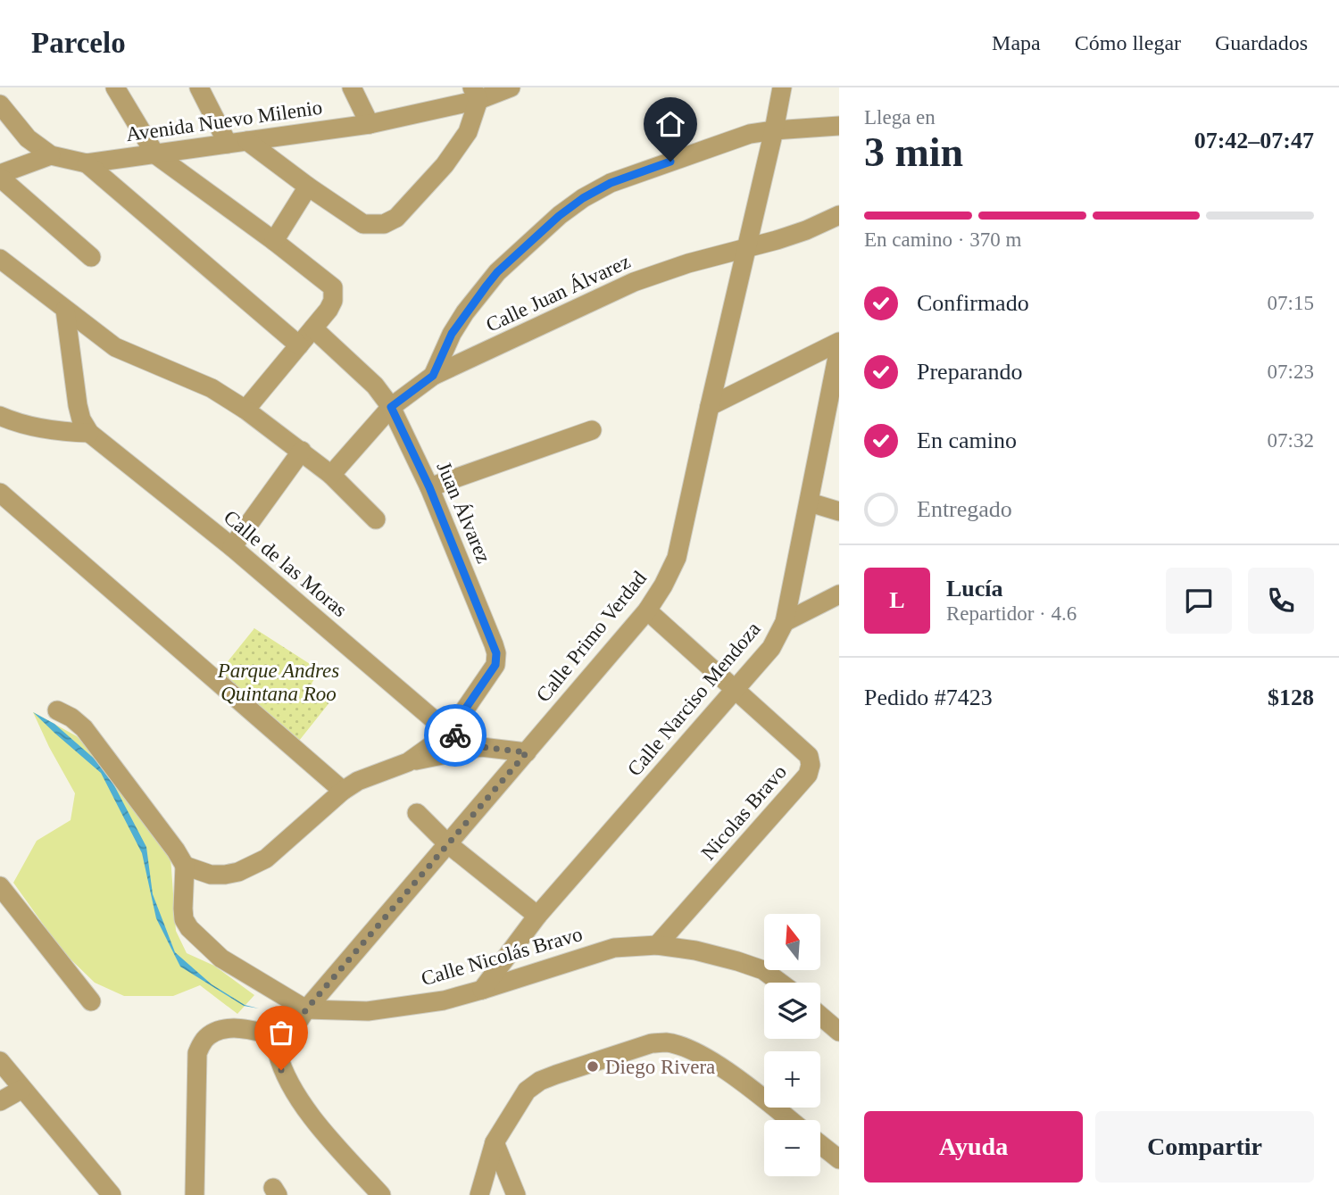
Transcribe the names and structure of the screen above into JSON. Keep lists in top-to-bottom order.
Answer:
{
  "streets": {
    "street": [
      "Avenida Nuevo Milenio",
      "Calle Juan Álvarez",
      "Juan Álvarez",
      "Calle de las Moras",
      "Calle Primo Verdad",
      "Calle Narciso Mendoza",
      "Nicolas Bravo",
      "Calle Nicolás Bravo"
    ]
  },
  "crossings": [
    ["Calle Juan Álvarez", "Juan Álvarez"],
    ["Calle Juan Álvarez", "Calle Primo Verdad"],
    ["Juan Álvarez", "Calle de las Moras"],
    ["Calle Primo Verdad", "Nicolas Bravo"],
    ["Calle Primo Verdad", "Calle Nicolás Bravo"],
    ["Calle Narciso Mendoza", "Nicolas Bravo"],
    ["Calle Narciso Mendoza", "Calle Nicolás Bravo"],
    ["Nicolas Bravo", "Calle Nicolás Bravo"]
  ],
  "parks": ["Parque Andres Quintana Roo"],
  "places": ["Diego Rivera"],
  "north": "top",
  "page": {
    "header": "Parcelo",
    "nav": ["Mapa", "Cómo llegar", "Guardados"],
    "heading": ["3 min", "Llega en", "07:42–07:47"],
    "panel": [
      "Lucía",
      "Repartidor · 4.6",
      "Pedido #7423",
      "$128"
    ],
    "bar": "En camino · 370 m",
    "list": [
      ["Confirmado", "07:15"],
      ["Preparando", "07:23"],
      ["En camino", "07:32"],
      "Entregado"
    ],
    "round": "L",
    "map_buttons": ["+", "−"],
    "buttons": ["Ayuda", "Compartir"]
  }
}
